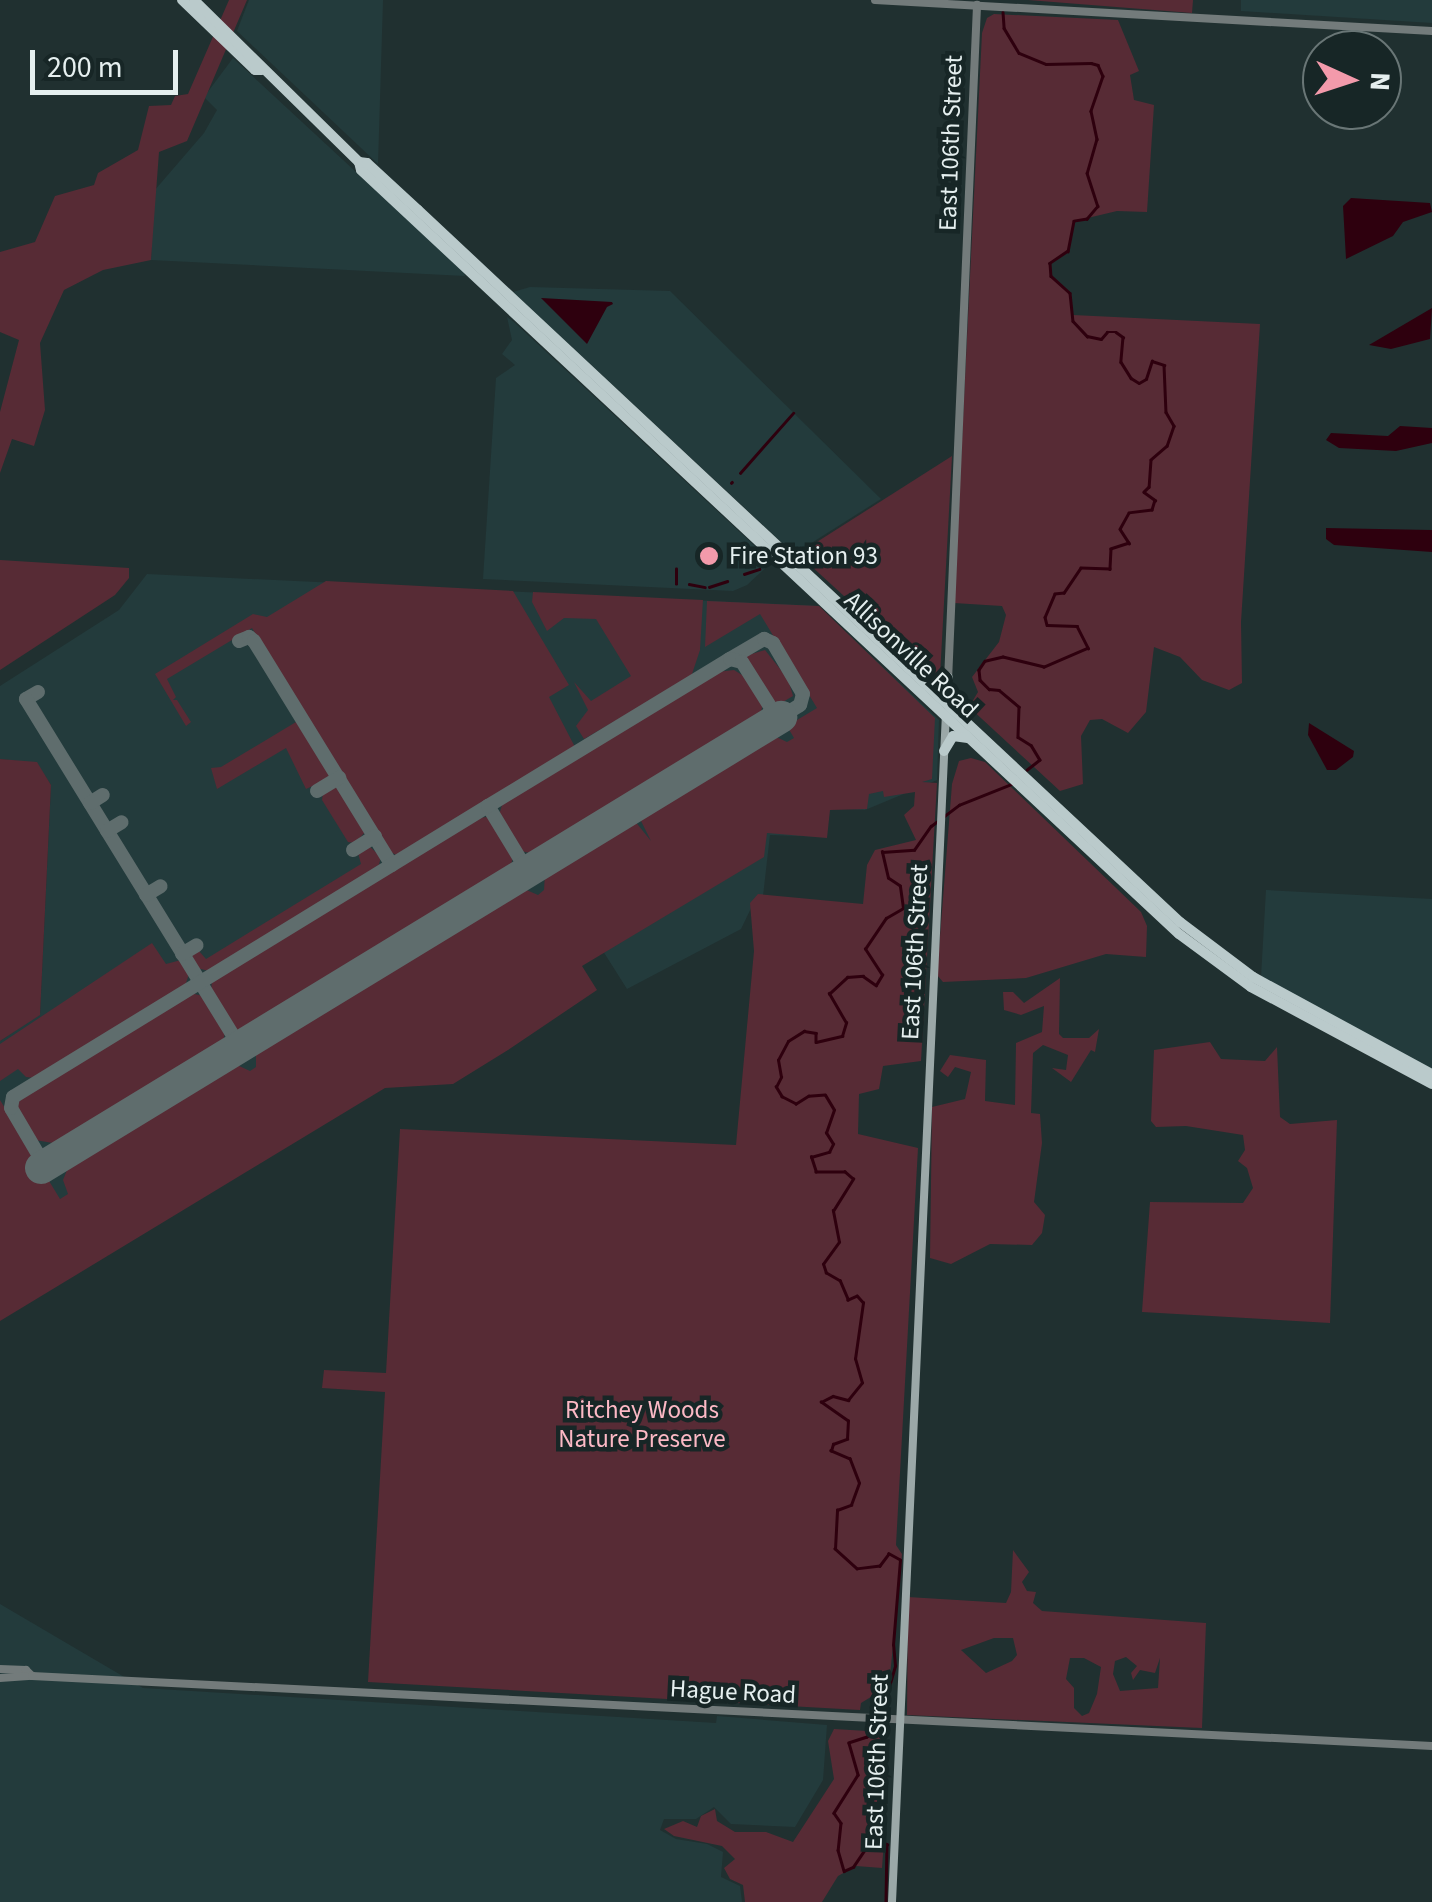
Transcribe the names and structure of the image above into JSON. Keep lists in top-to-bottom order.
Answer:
{
  "streets": {
    "main road": ["East 106th Street", "Allisonville Road"],
    "street": ["Hague Road"]
  },
  "crossings": [
    ["East 106th Street", "Allisonville Road"],
    ["East 106th Street", "Hague Road"]
  ],
  "parks": ["Ritchey Woods Nature Preserve"],
  "places": ["Fire Station 93"],
  "scale_bar": "200 m",
  "north": "right"
}
